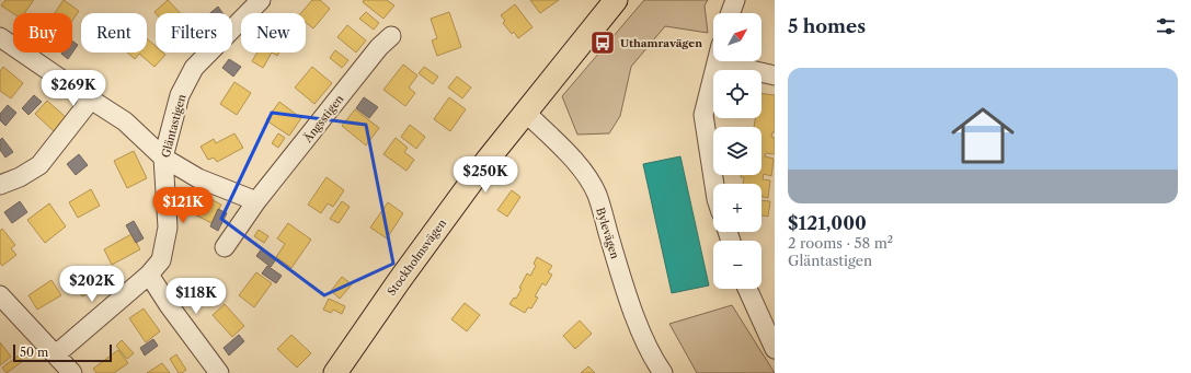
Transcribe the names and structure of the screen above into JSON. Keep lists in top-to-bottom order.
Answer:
{
  "streets": {
    "main road": ["Stockholmsvägen"],
    "street": ["Ängsstigen", "Gläntastigen", "Bylevägen"]
  },
  "crossings": [
    ["Bylevägen", "Stockholmsvägen"]
  ],
  "places": {
    "bus stop": ["Uthamravägen"]
  },
  "scale_bar": "50 m",
  "north": "top right",
  "page": {
    "heading": "5 homes",
    "map_buttons": ["+", "−"],
    "chip": [
      "Buy",
      "Rent",
      "Filters",
      "New"
    ],
    "list": [
      {
        "name": "$121,000",
        "note": "2 rooms · 58 m² · Gläntastigen"
      }
    ],
    "price": [
      "$269K",
      "$250K",
      "$121K",
      "$202K",
      "$118K"
    ],
    "scale": "50 m"
  }
}
